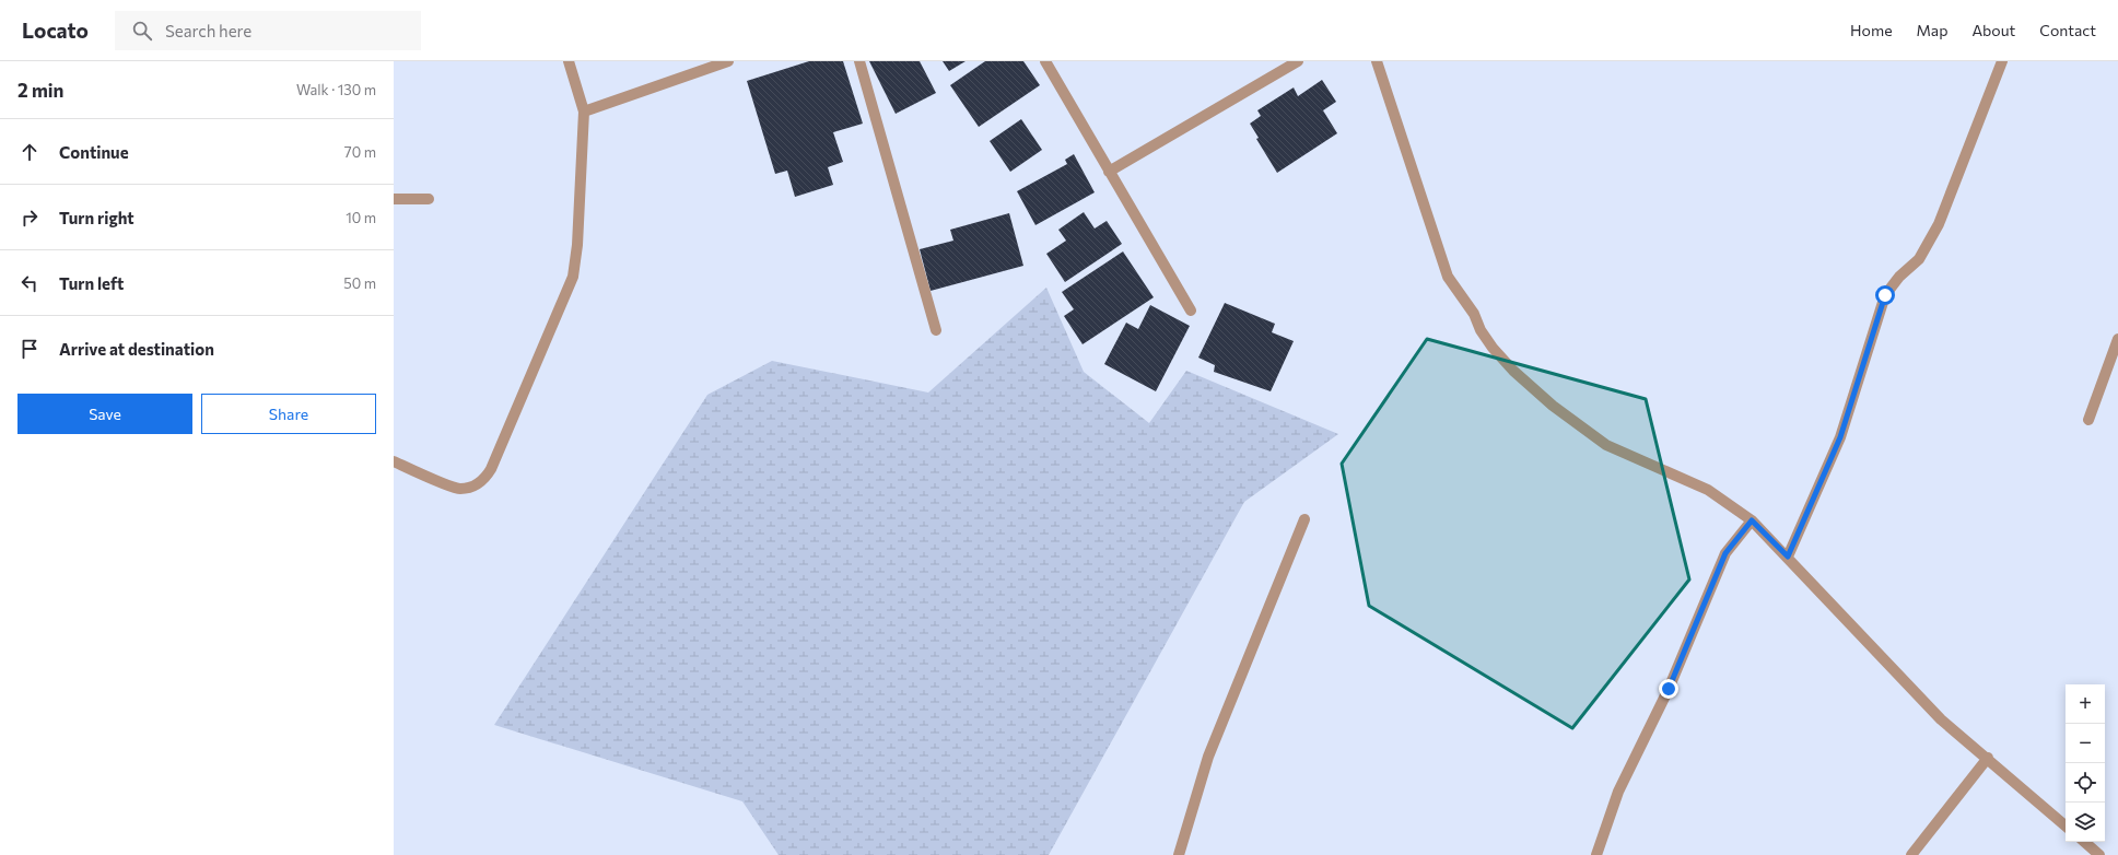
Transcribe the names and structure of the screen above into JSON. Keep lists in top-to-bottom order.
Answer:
{
  "page": {
    "header": "Locato",
    "search": "Search here",
    "nav": [
      "Home",
      "Map",
      "About",
      "Contact"
    ],
    "heading": ["2 min", "Walk · 130 m"],
    "list": [
      ["Continue", "70 m"],
      ["Turn right", "10 m"],
      ["Turn left", "50 m"],
      "Arrive at destination"
    ],
    "buttons": ["Save", "Share"],
    "map_buttons": ["+", "−"]
  }
}
